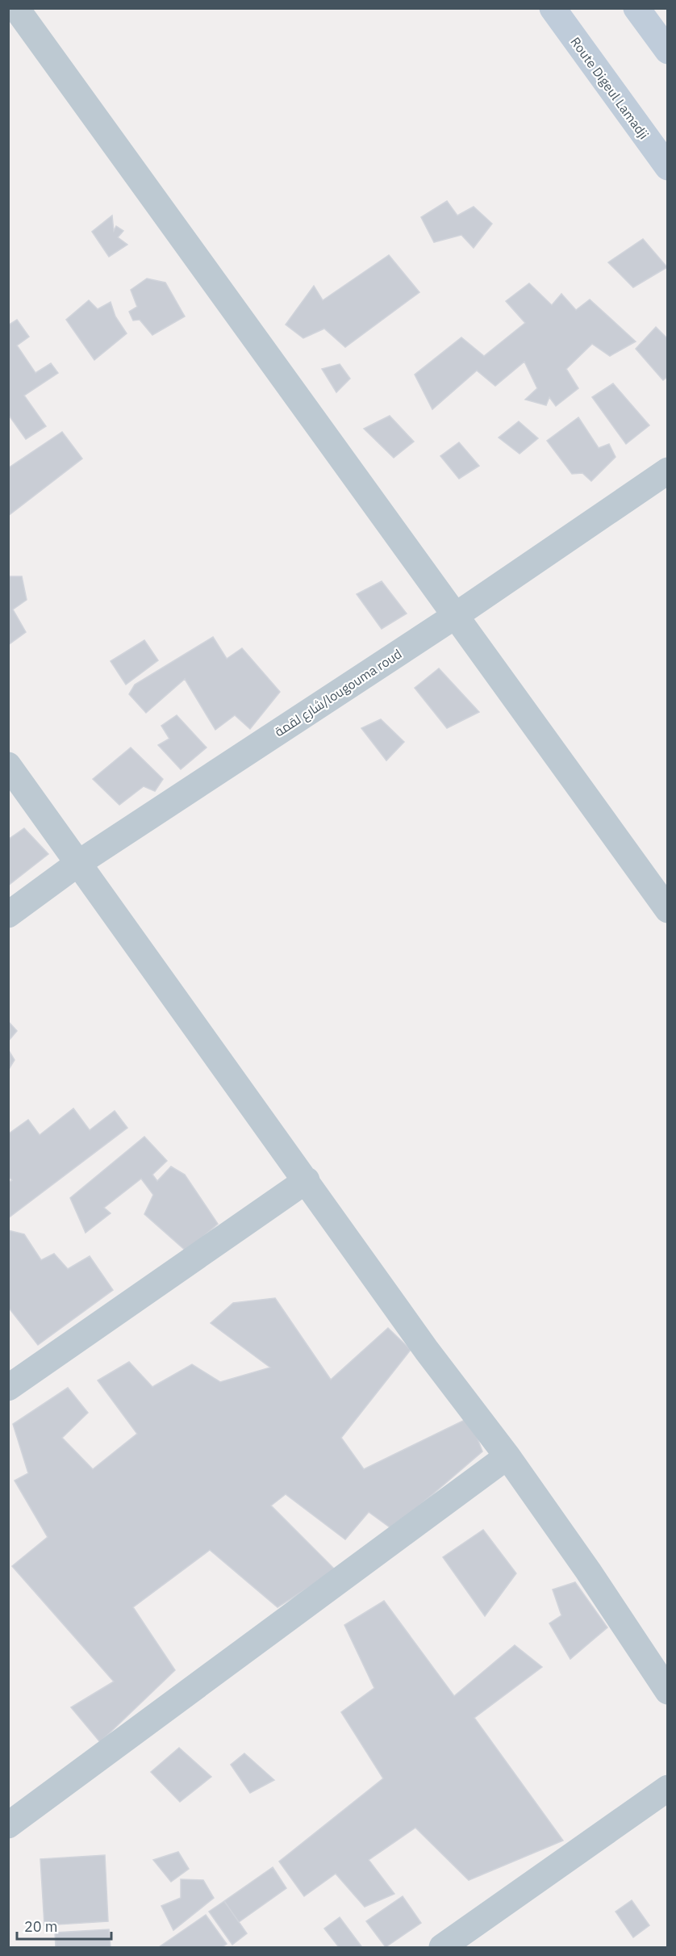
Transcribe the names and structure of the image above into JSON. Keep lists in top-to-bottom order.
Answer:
{
  "streets": {
    "main road": ["Route Digeul Lamadji"],
    "street": ["شارع لقمة/lougouma roud"]
  },
  "scale_bar": "20 m"
}
